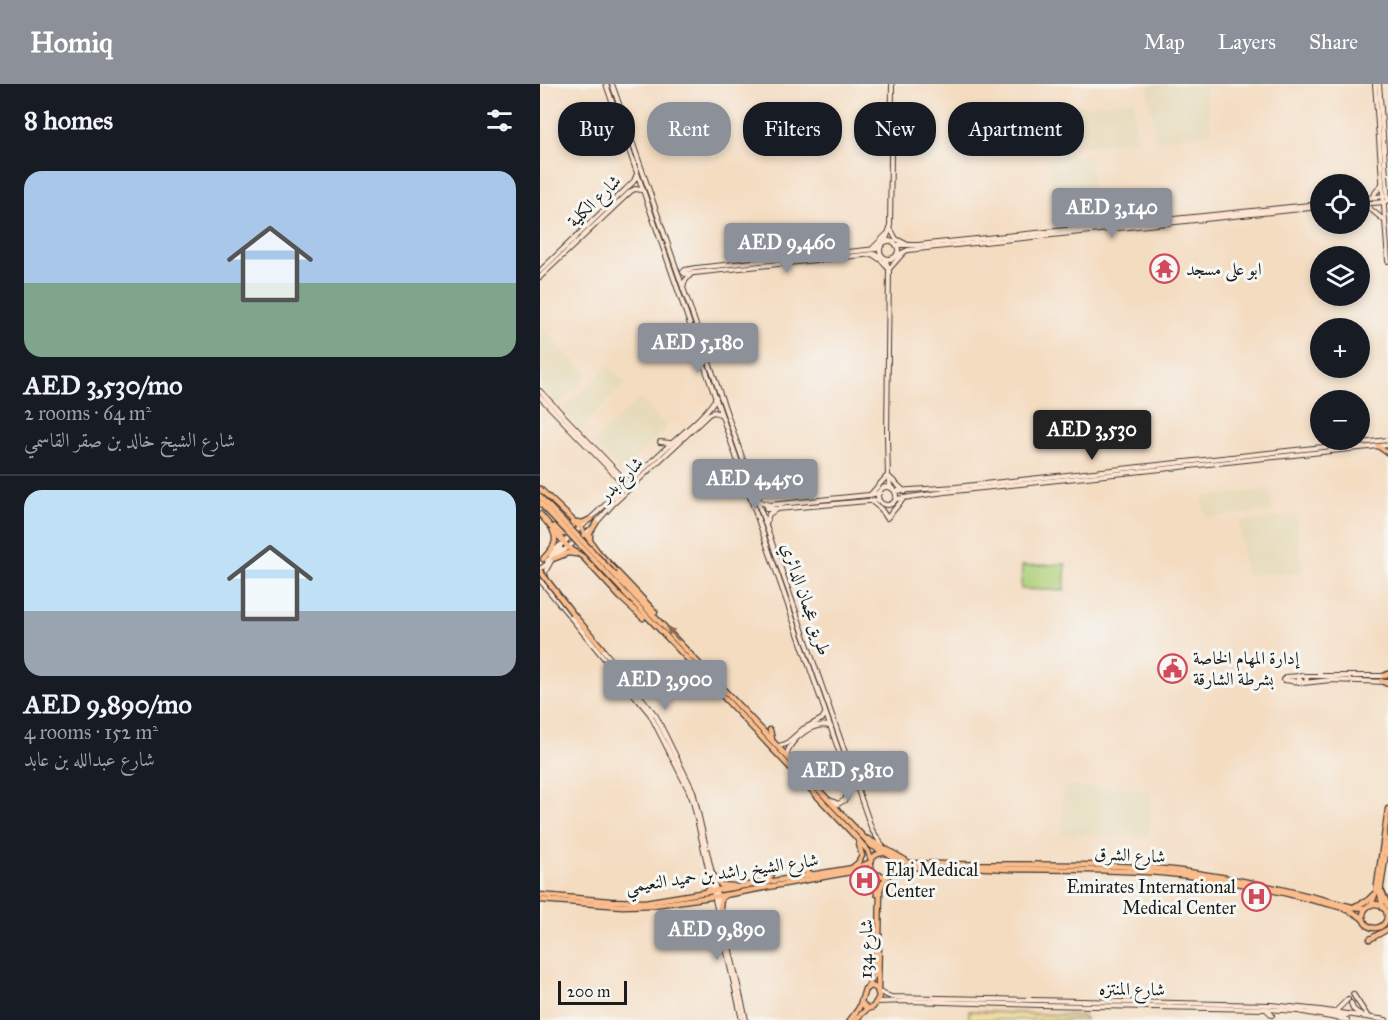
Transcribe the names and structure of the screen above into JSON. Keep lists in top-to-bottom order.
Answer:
{
  "streets": {
    "main road": [
      "شارع الكلية",
      "شارع بدر",
      "طريق عجمان الدائري",
      "شارع الشرق",
      "شارع الشيخ راشد بن حميد النعيمي",
      "شارع 134",
      "شارع المنتزه"
    ]
  },
  "crossings": [
    ["شارع الكلية", "طريق عجمان الدائري"],
    ["شارع بدر", "طريق عجمان الدائري"],
    ["طريق عجمان الدائري", "شارع الشرق"],
    ["طريق عجمان الدائري", "شارع الشيخ راشد بن حميد النعيمي"],
    ["طريق عجمان الدائري", "شارع 134"],
    ["شارع الشرق", "شارع الشيخ راشد بن حميد النعيمي"],
    ["شارع الشرق", "شارع 134"],
    ["شارع الشيخ راشد بن حميد النعيمي", "شارع 134"],
    ["شارع 134", "شارع المنتزه"]
  ],
  "places": {
    "temple": ["ابو علی مسجد"],
    "public building": ["إدارة المهام الخاصة بشرطة الشارقة"],
    "hospital": ["Elaj Medical Center", "Emirates International Medical Center"]
  },
  "scale_bar": "200 m",
  "page": {
    "header": "Homiq",
    "nav": ["Map", "Layers", "Share"],
    "heading": "8 homes",
    "chip": [
      "Buy",
      "Rent",
      "Filters",
      "New",
      "Apartment"
    ],
    "list": [
      {
        "name": "AED 3,530/mo",
        "note": "2 rooms · 64 m² · شارع الشيخ خالد بن صقر القاسمي"
      },
      {
        "name": "AED 9,890/mo",
        "note": "4 rooms · 152 m² · شارع عبدالله بن عابد"
      }
    ],
    "map_buttons": ["+", "−"],
    "price": [
      "AED 3,140",
      "AED 9,460",
      "AED 5,180",
      "AED 3,530",
      "AED 4,450",
      "AED 3,900",
      "AED 5,810",
      "AED 9,890"
    ],
    "scale": "200 m"
  }
}
